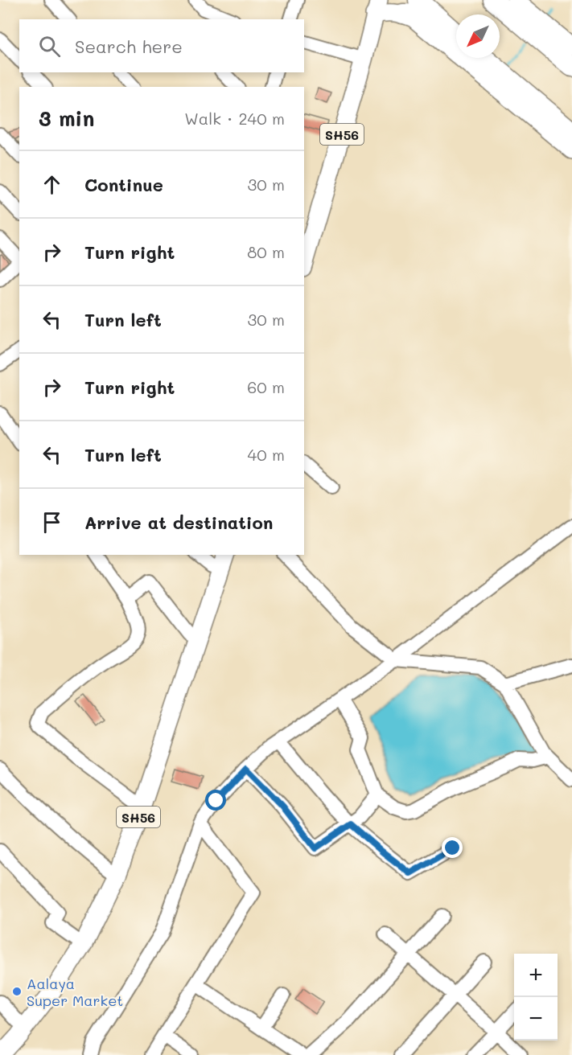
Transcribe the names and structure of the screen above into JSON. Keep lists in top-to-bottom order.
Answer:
{
  "streets": {
    "main road": ["SH56"]
  },
  "places": ["Aalaya Super Market"],
  "north": "bottom left",
  "page": {
    "search": "Search here",
    "heading": ["3 min", "Walk · 240 m"],
    "list": [
      ["Continue", "30 m"],
      ["Turn right", "80 m"],
      ["Turn left", "30 m"],
      ["Turn right", "60 m"],
      ["Turn left", "40 m"],
      "Arrive at destination"
    ],
    "map_buttons": ["+", "−"]
  }
}
